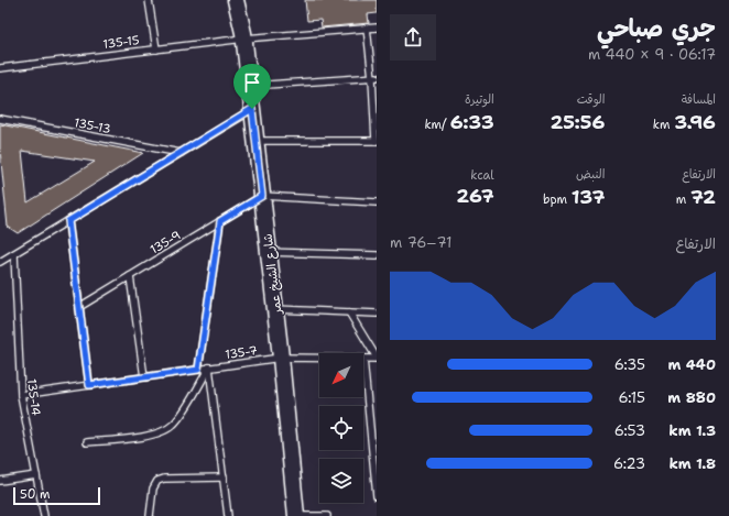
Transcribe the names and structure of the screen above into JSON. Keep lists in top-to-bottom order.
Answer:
{
  "streets": {
    "street": ["شارع الشيخ عمر"],
    "lane": [
      "135-15",
      "135-13",
      "135-9",
      "135-7",
      "135-14"
    ]
  },
  "crossings": [
    ["135-15", "شارع الشيخ عمر"],
    ["135-9", "شارع الشيخ عمر"],
    ["شارع الشيخ عمر", "135-7"],
    ["135-7", "135-14"]
  ],
  "scale_bar": "50 m",
  "north": "bottom left",
  "page": {
    "heading": ["جري صباحي", "06:17 · 9 × 440 m"],
    "stats": [
      ["المسافة", "3.96 km"],
      ["الوقت", "25:56"],
      ["الوتيرة", "6:33 /km"],
      ["الارتفاع", "72 m"],
      ["النبض", "137 bpm"],
      ["kcal", "267"]
    ],
    "chart": ["الارتفاع", "71–76 m"],
    "list": [
      {
        "name": "440 m",
        "note": "6:35"
      },
      {
        "name": "880 m",
        "note": "6:15"
      },
      {
        "name": "1.3 km",
        "note": "6:53"
      },
      {
        "name": "1.8 km",
        "note": "6:23"
      }
    ],
    "scale": "50 m"
  }
}
